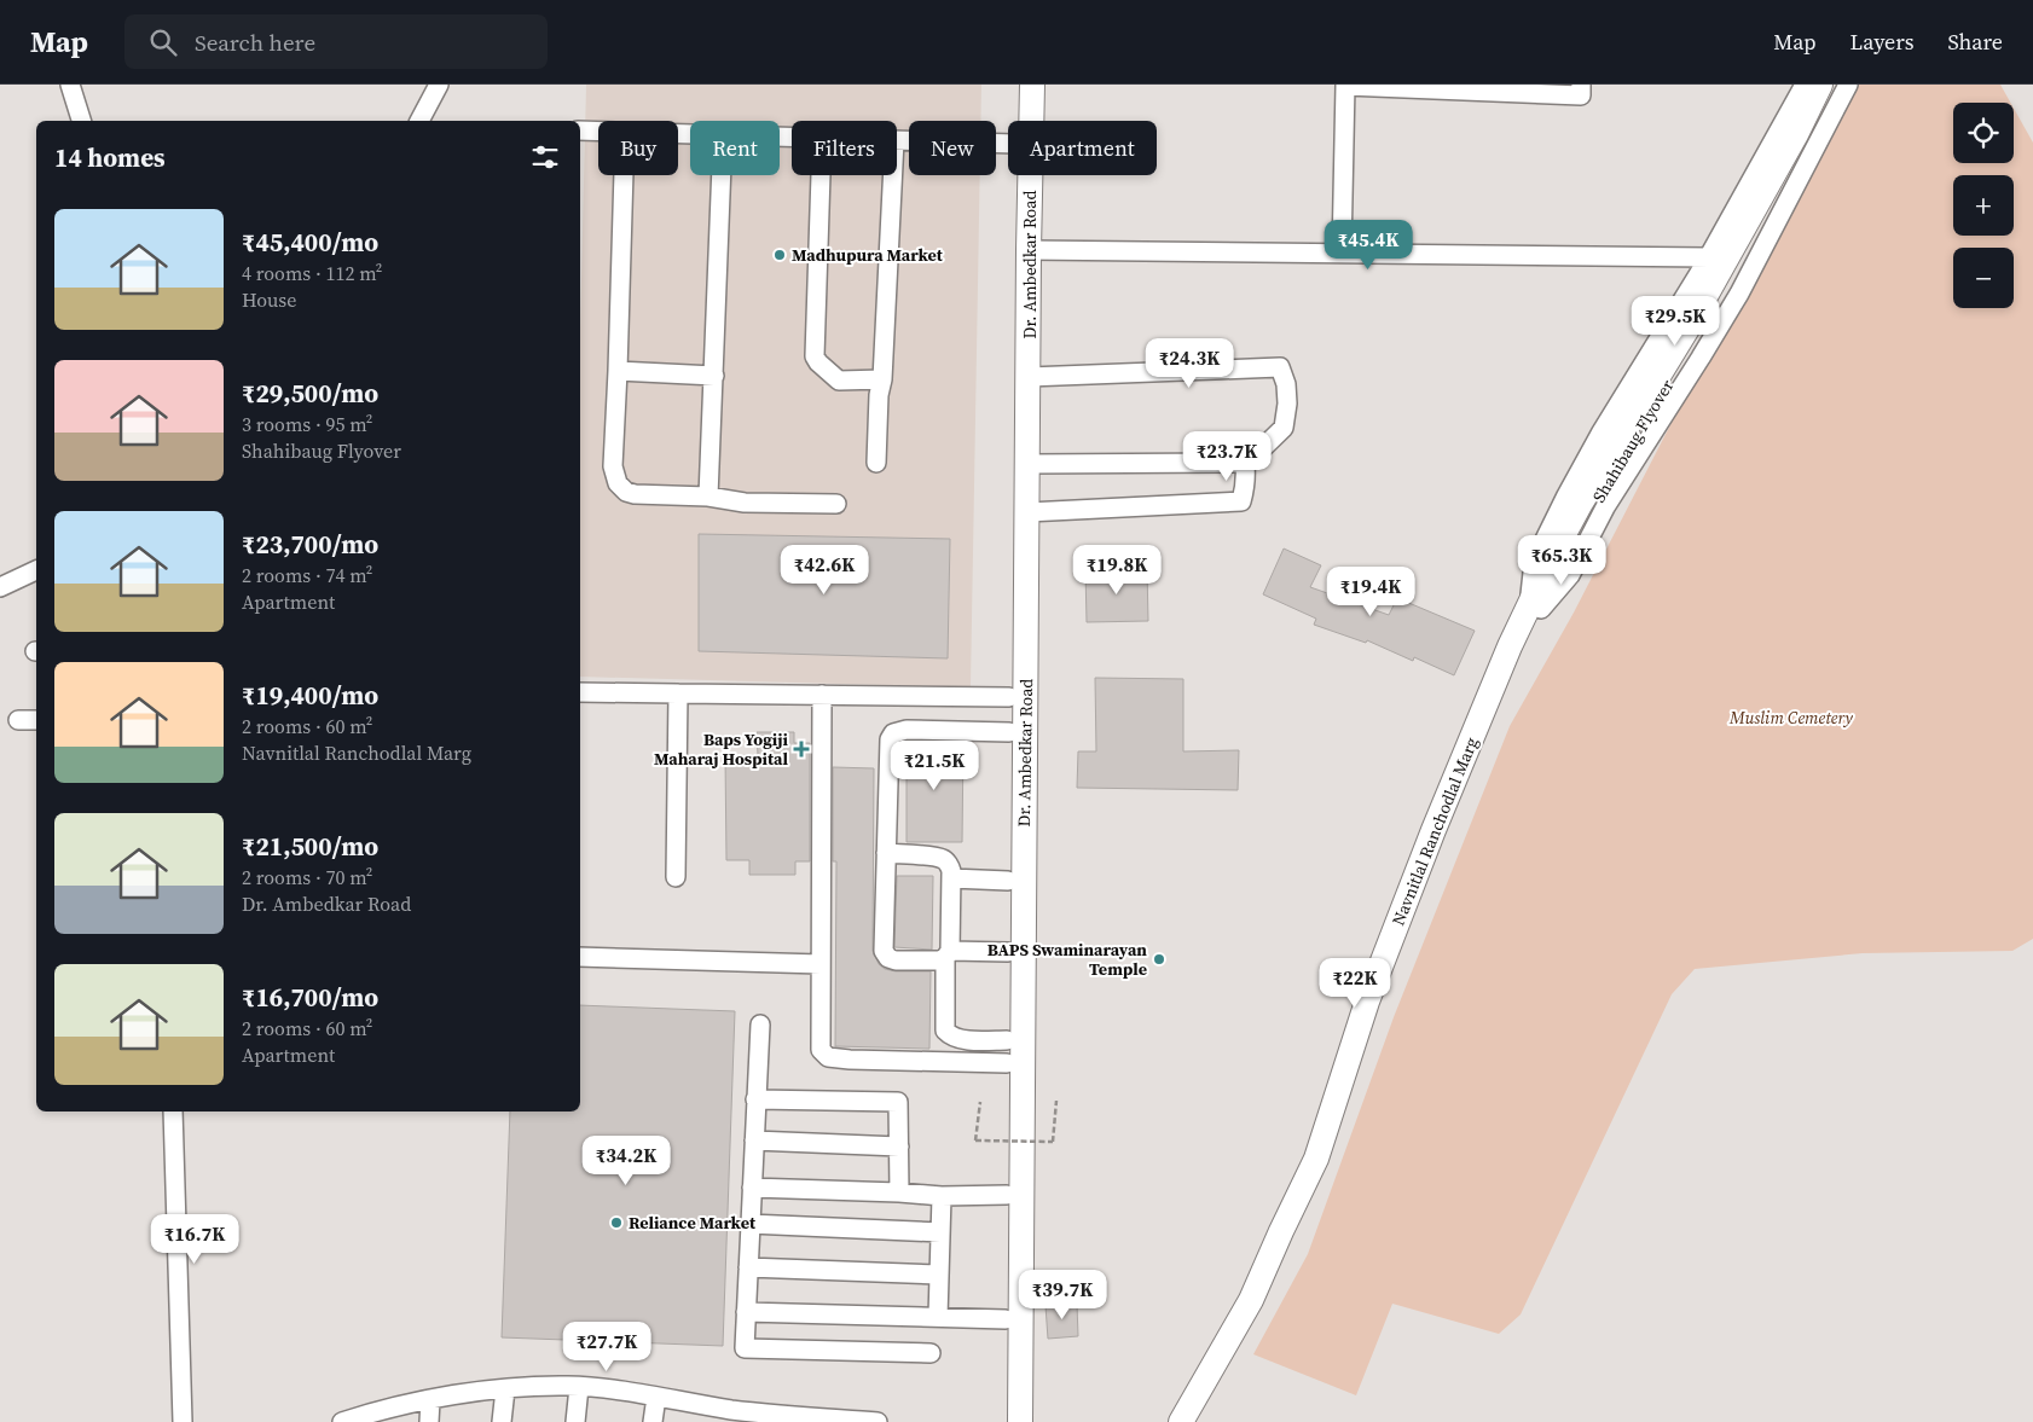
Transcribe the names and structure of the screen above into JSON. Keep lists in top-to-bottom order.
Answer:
{
  "streets": {
    "main road": ["Dr. Ambedkar Road", "Shahibaug Flyover", "Navnitlal Ranchodlal Marg"]
  },
  "crossings": [
    ["Shahibaug Flyover", "Navnitlal Ranchodlal Marg"]
  ],
  "parks": ["Muslim Cemetery"],
  "places": {
    "other": ["Madhupura Market", "BAPS Swaminarayan Temple", "Reliance Market"],
    "health": ["Baps Yogiji Maharaj Hospital"]
  },
  "page": {
    "header": "Map",
    "search": "Search here",
    "nav": ["Map", "Layers", "Share"],
    "map_buttons": ["+", "−"],
    "chip": [
      "Buy",
      "Rent",
      "Filters",
      "New",
      "Apartment"
    ],
    "heading": "14 homes",
    "list": [
      {
        "name": "₹45,400/mo",
        "note": "4 rooms · 112 m² · House"
      },
      {
        "name": "₹29,500/mo",
        "note": "3 rooms · 95 m² · Shahibaug Flyover"
      },
      {
        "name": "₹23,700/mo",
        "note": "2 rooms · 74 m² · Apartment"
      },
      {
        "name": "₹19,400/mo",
        "note": "2 rooms · 60 m² · Navnitlal Ranchodlal Marg"
      },
      {
        "name": "₹21,500/mo",
        "note": "2 rooms · 70 m² · Dr. Ambedkar Road"
      },
      {
        "name": "₹16,700/mo",
        "note": "2 rooms · 60 m² · Apartment"
      }
    ],
    "price": [
      "₹45.4K",
      "₹29.5K",
      "₹24.3K",
      "₹23.7K",
      "₹65.3K",
      "₹42.6K",
      "₹19.8K",
      "₹19.4K",
      "₹21.5K",
      "₹22K",
      "₹34.2K",
      "₹16.7K",
      "₹39.7K",
      "₹27.7K"
    ]
  }
}
